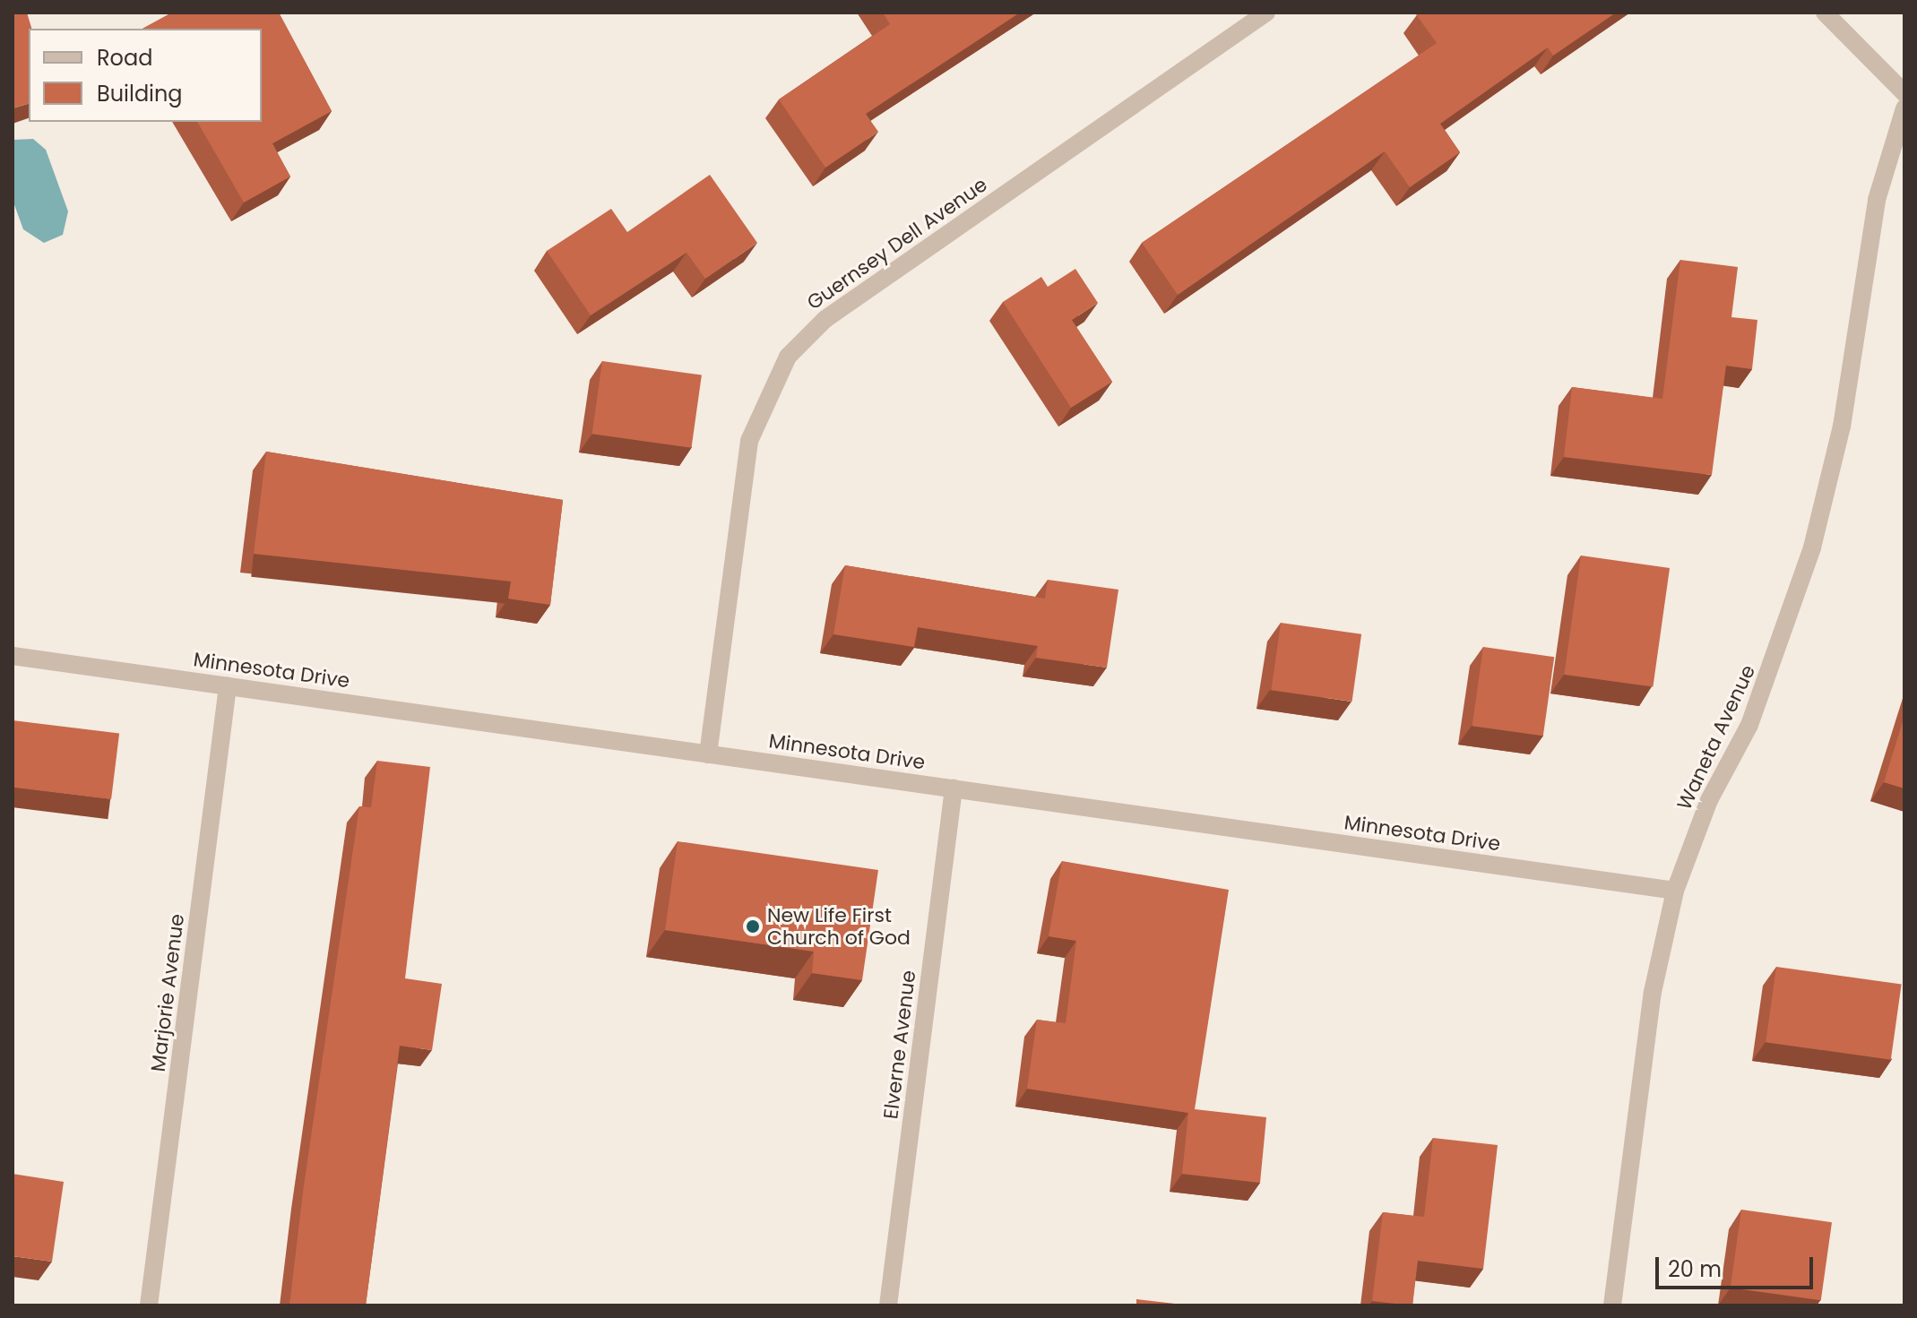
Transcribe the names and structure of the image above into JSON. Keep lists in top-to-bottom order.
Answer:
{
  "streets": {
    "street": [
      "Guernsey Dell Avenue",
      "Minnesota Drive",
      "Waneta Avenue",
      "Marjorie Avenue",
      "Elverne Avenue"
    ]
  },
  "crossings": [
    ["Guernsey Dell Avenue", "Minnesota Drive"],
    ["Minnesota Drive", "Waneta Avenue"],
    ["Minnesota Drive", "Marjorie Avenue"],
    ["Minnesota Drive", "Elverne Avenue"]
  ],
  "places": ["New Life First Church of God"],
  "legend": ["Road", "Building"],
  "scale_bar": "20 m"
}
